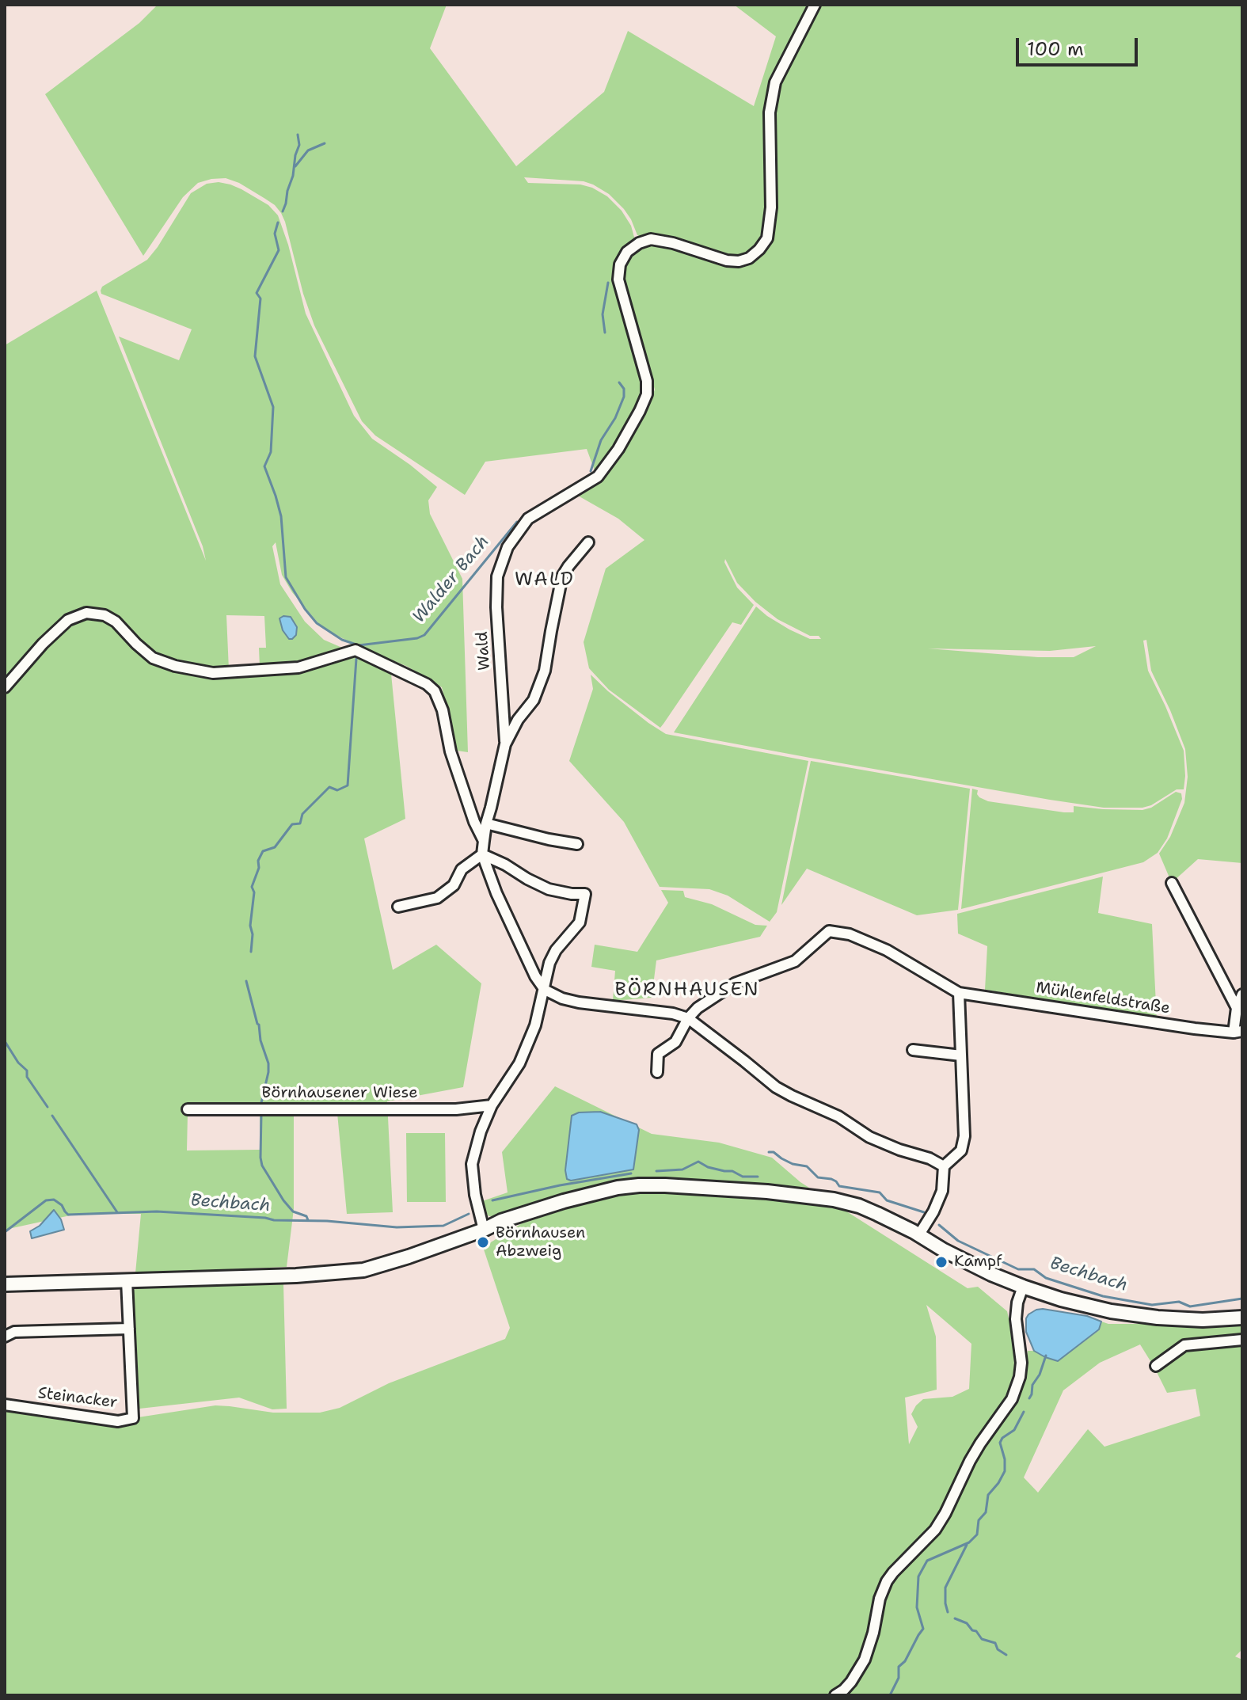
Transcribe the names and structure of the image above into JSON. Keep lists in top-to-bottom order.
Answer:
{
  "streets": {
    "street": [
      "Wald",
      "Mühlenfeldstraße",
      "Börnhausener Wiese",
      "Steinacker"
    ]
  },
  "districts": ["WALD", "BÖRNHAUSEN"],
  "water": ["Walder Bach", "Bechbach"],
  "places": ["Börnhausen Abzweig", "Kampf"],
  "scale_bar": "100 m"
}
